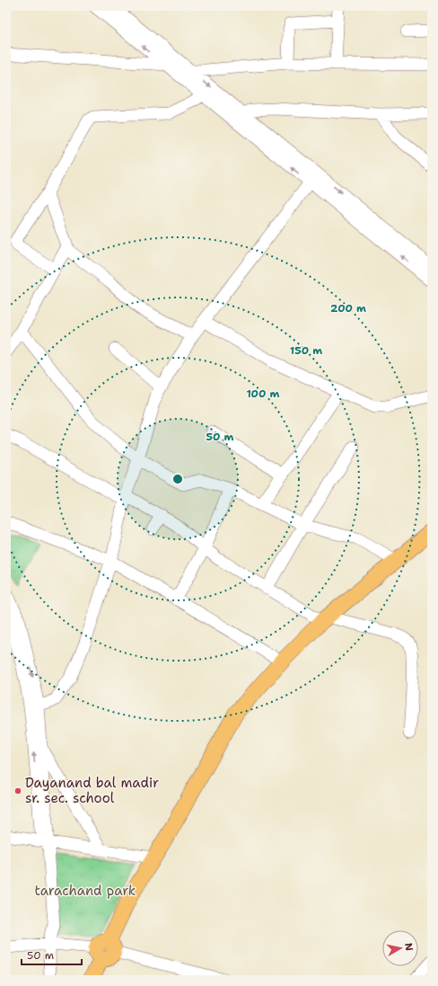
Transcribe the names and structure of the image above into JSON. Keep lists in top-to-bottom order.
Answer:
{
  "parks": ["tarachand park"],
  "places": ["Dayanand bal madir sr. sec. school"],
  "scale_bar": "50 m",
  "north": "right",
  "rings": [
    "200 m",
    "150 m",
    "100 m",
    "50 m"
  ]
}
